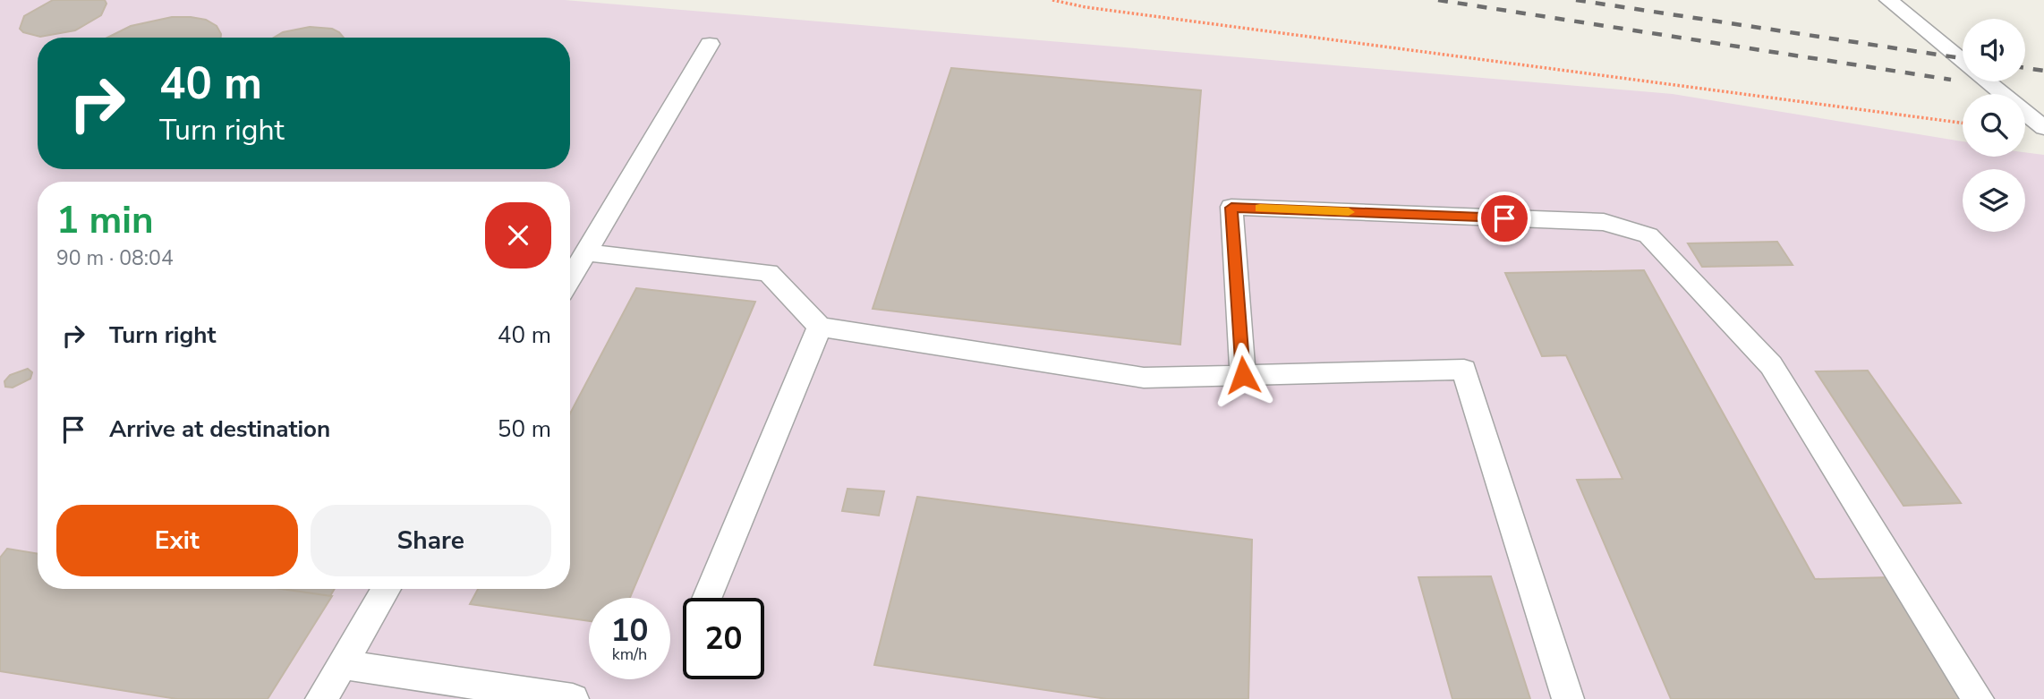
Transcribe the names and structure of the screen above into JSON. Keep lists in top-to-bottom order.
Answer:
{
  "page": {
    "turn": ["40 m", "Turn right"],
    "heading": ["1 min", "90 m · 08:04"],
    "list": [
      {
        "name": "Turn right",
        "value": "40 m"
      },
      {
        "name": "Arrive at destination",
        "value": "50 m"
      }
    ],
    "buttons": ["Exit", "Share"],
    "speed": "10 km/h",
    "limit": "20"
  }
}
